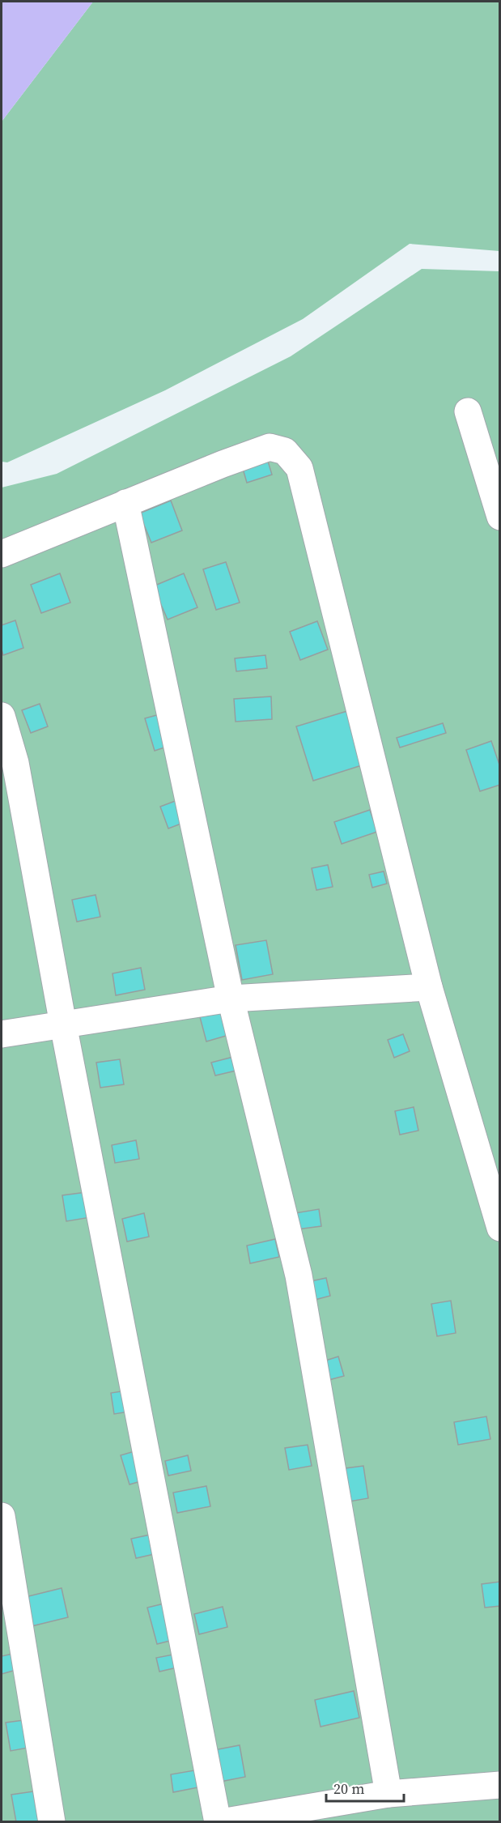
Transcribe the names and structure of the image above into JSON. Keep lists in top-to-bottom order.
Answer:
{
  "scale_bar": "20 m"
}
